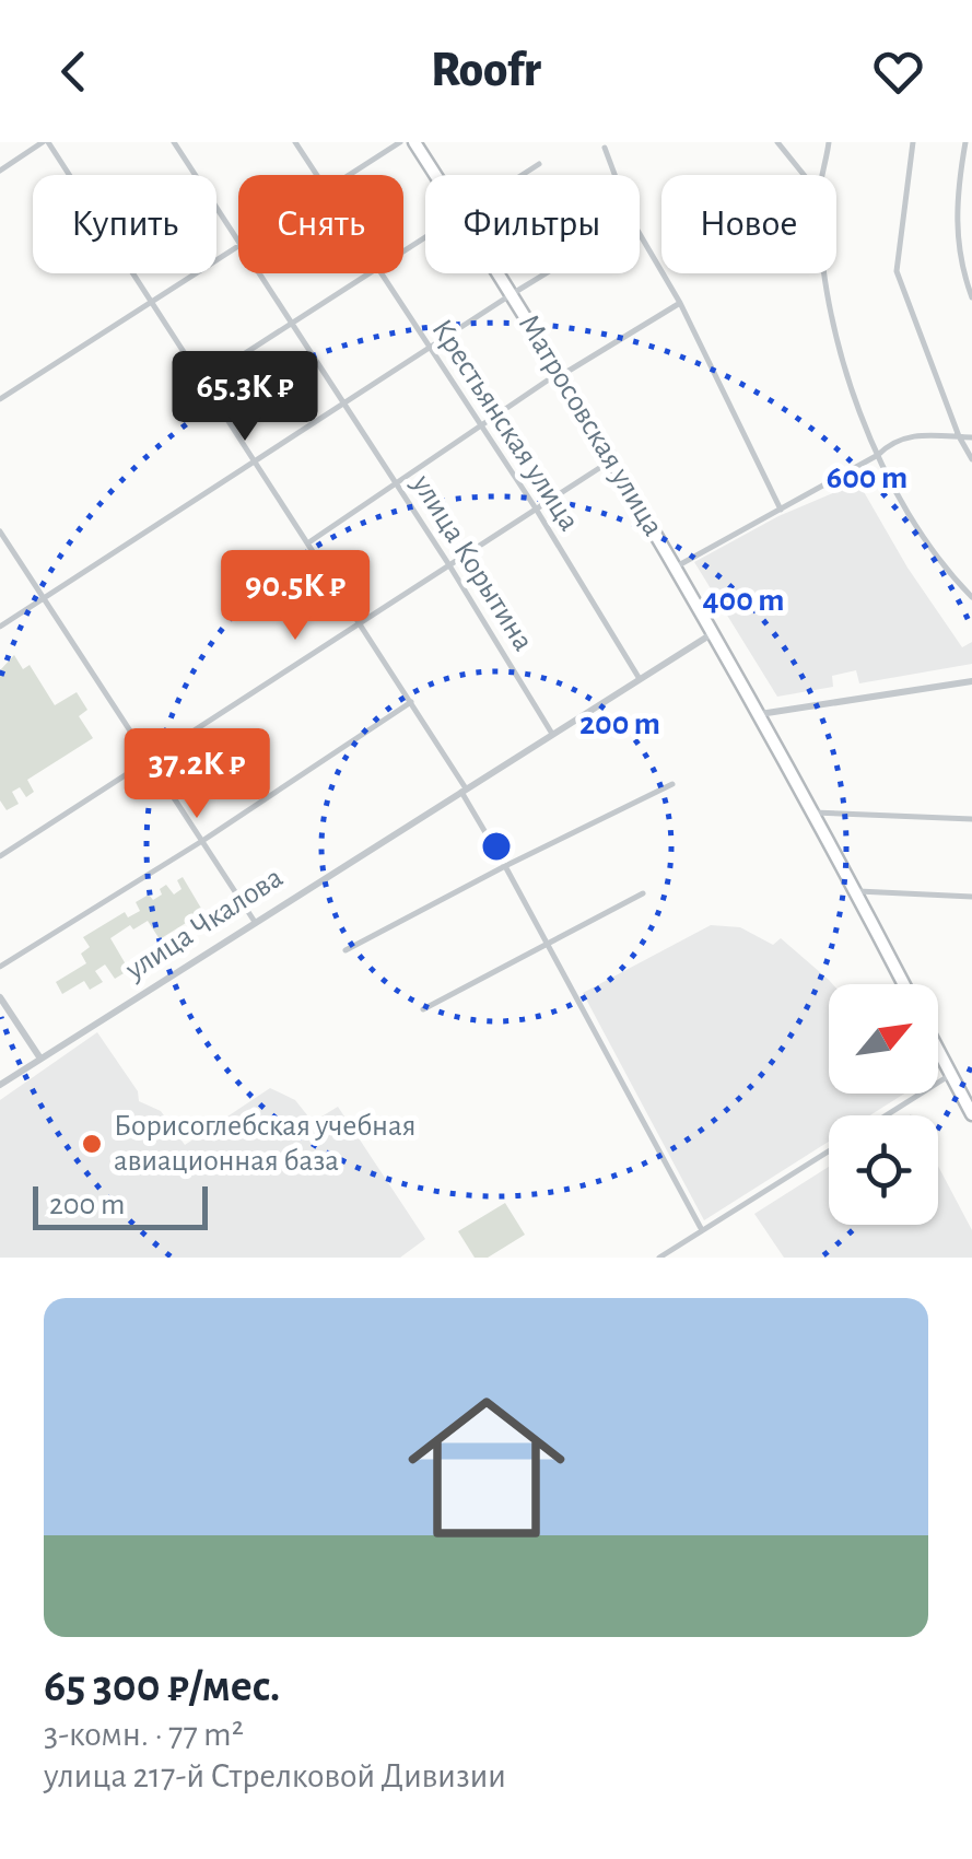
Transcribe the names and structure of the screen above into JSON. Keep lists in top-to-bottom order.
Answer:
{
  "streets": {
    "highway": ["Матросовская улица"],
    "street": ["Крестьянская улица", "улица Корытина", "улица Чкалова"]
  },
  "crossings": [
    ["Крестьянская улица", "улица Чкалова"],
    ["Матросовская улица", "улица Чкалова"],
    ["улица Корытина", "улица Чкалова"]
  ],
  "places": ["Борисоглебская учебная авиационная база"],
  "scale_bar": "200 m",
  "north": "top right",
  "page": {
    "header": "Roofr",
    "chip": [
      "Купить",
      "Снять",
      "Фильтры",
      "Новое"
    ],
    "price": ["65.3K ₽", "90.5K ₽", "37.2K ₽"],
    "scale": "200 m",
    "list": [
      {
        "name": "65 300 ₽/мес.",
        "note": "3-комн. · 77 m² · улица 217-й Стрелковой Дивизии"
      }
    ]
  },
  "rings": ["600 m", "400 m", "200 m"]
}
